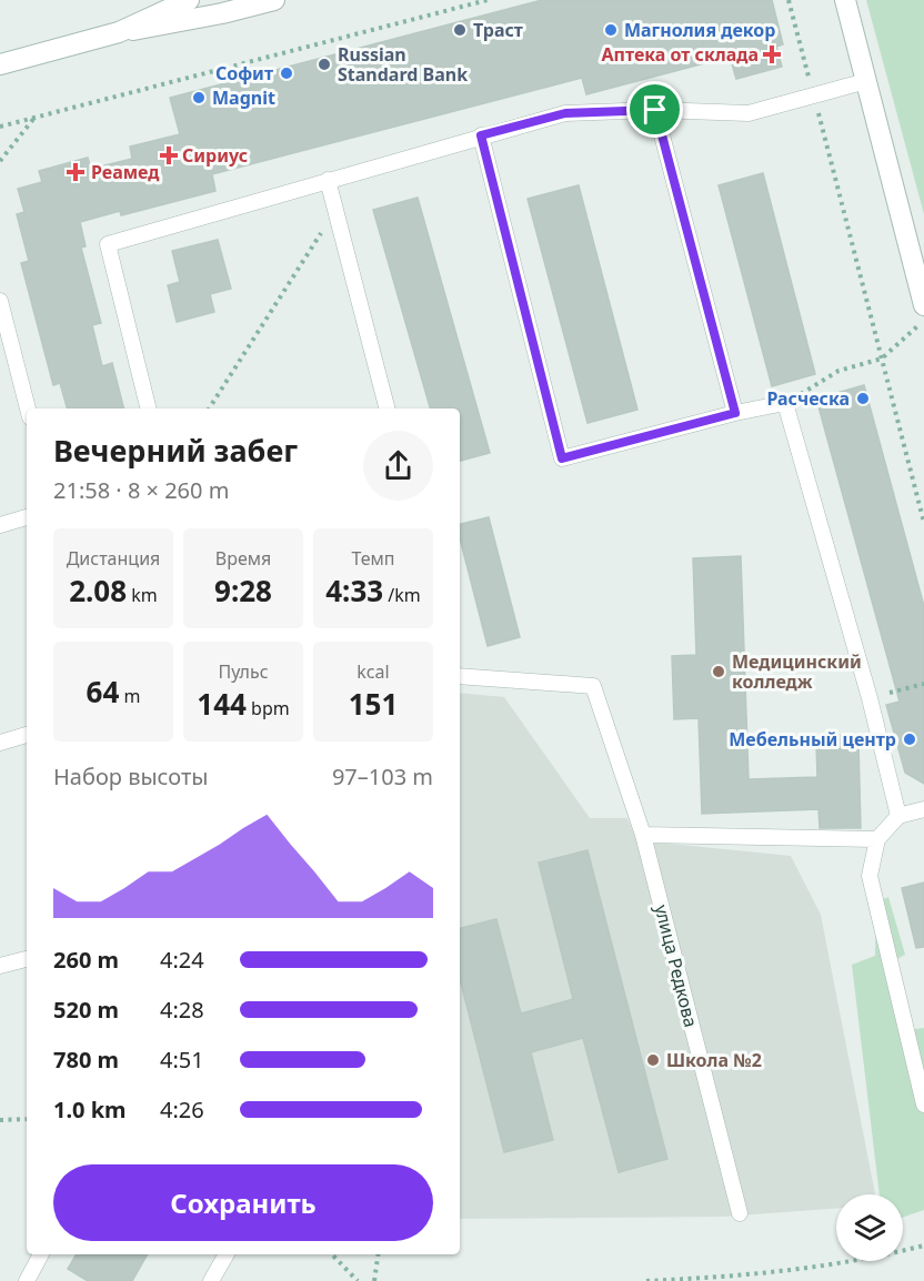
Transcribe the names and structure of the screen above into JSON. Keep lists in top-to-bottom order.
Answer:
{
  "streets": {
    "lane": ["улица Редкова"]
  },
  "places": {
    "other": [
      "Траст",
      "Магнолия декор",
      "Russian Standard Bank",
      "Софит",
      "Magnit",
      "Расческа",
      "Медицинский колледж",
      "Мебельный центр",
      "Школа №2"
    ],
    "health": ["Аптека от склада", "Сириус", "Реамед"]
  },
  "page": {
    "heading": ["Вечерний забег", "21:58 · 8 × 260 m"],
    "stats": [
      ["Дистанция", "2.08 km"],
      ["Время", "9:28"],
      ["Темп", "4:33 /km"],
      ["64 m"],
      ["Пульс", "144 bpm"],
      ["kcal", "151"]
    ],
    "chart": ["Набор высоты", "97–103 m"],
    "list": [
      {
        "name": "260 m",
        "note": "4:24"
      },
      {
        "name": "520 m",
        "note": "4:28"
      },
      {
        "name": "780 m",
        "note": "4:51"
      },
      {
        "name": "1.0 km",
        "note": "4:26"
      }
    ],
    "buttons": "Сохранить"
  }
}
